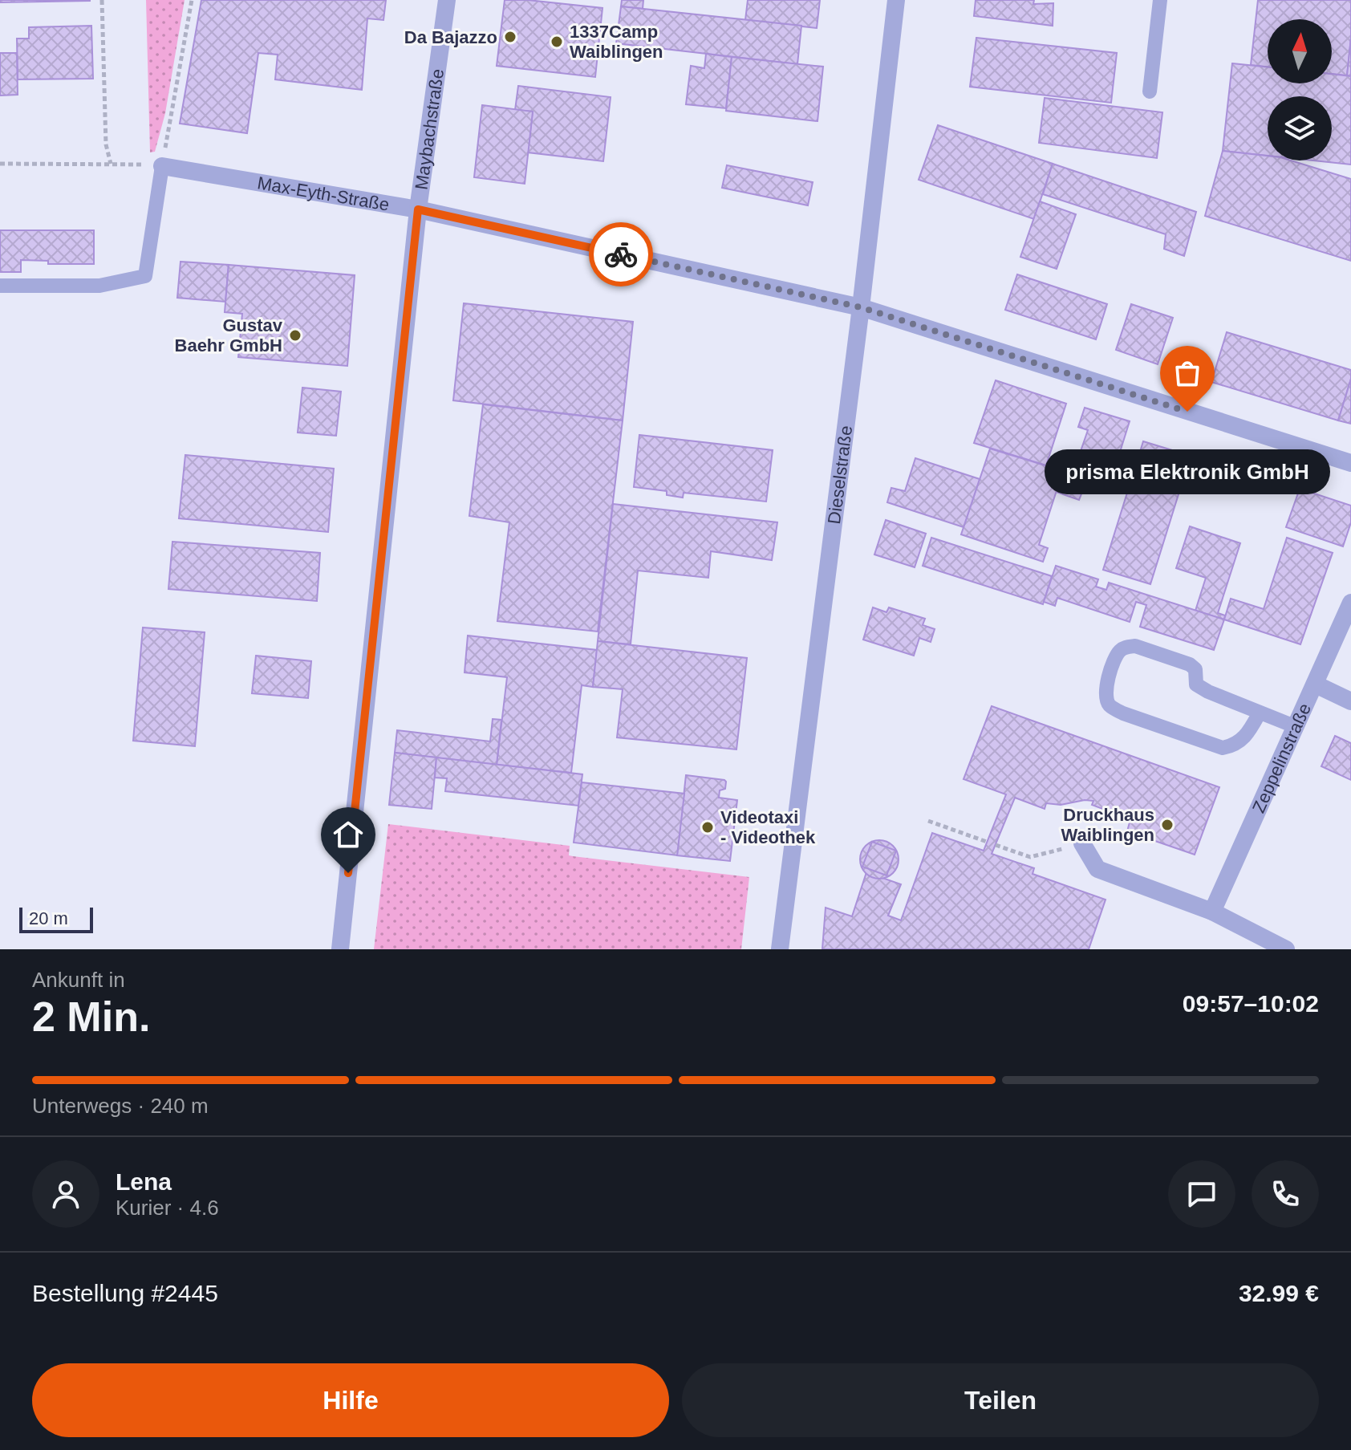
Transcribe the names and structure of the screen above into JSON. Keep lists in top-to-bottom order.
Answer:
{
  "streets": {
    "street": [
      "Maybachstraße",
      "Max-Eyth-Straße",
      "Dieselstraße",
      "Zeppelinstraße"
    ]
  },
  "crossings": [
    ["Maybachstraße", "Max-Eyth-Straße"],
    ["Max-Eyth-Straße", "Dieselstraße"]
  ],
  "places": [
    "Da Bajazzo",
    "1337Camp Waiblingen",
    "Gustav Baehr GmbH",
    "prisma Elektronik GmbH",
    "Druckhaus Waiblingen",
    "Videotaxi - Videothek"
  ],
  "scale_bar": "20 m",
  "north": "top",
  "page": {
    "bubble": "prisma Elektronik GmbH",
    "scale": "20 m",
    "heading": ["2 Min.", "Ankunft in", "09:57–10:02"],
    "panel": [
      "Lena",
      "Kurier · 4.6",
      "Bestellung #2445",
      "32.99 €"
    ],
    "bar": "Unterwegs · 240 m",
    "buttons": ["Hilfe", "Teilen"]
  }
}
